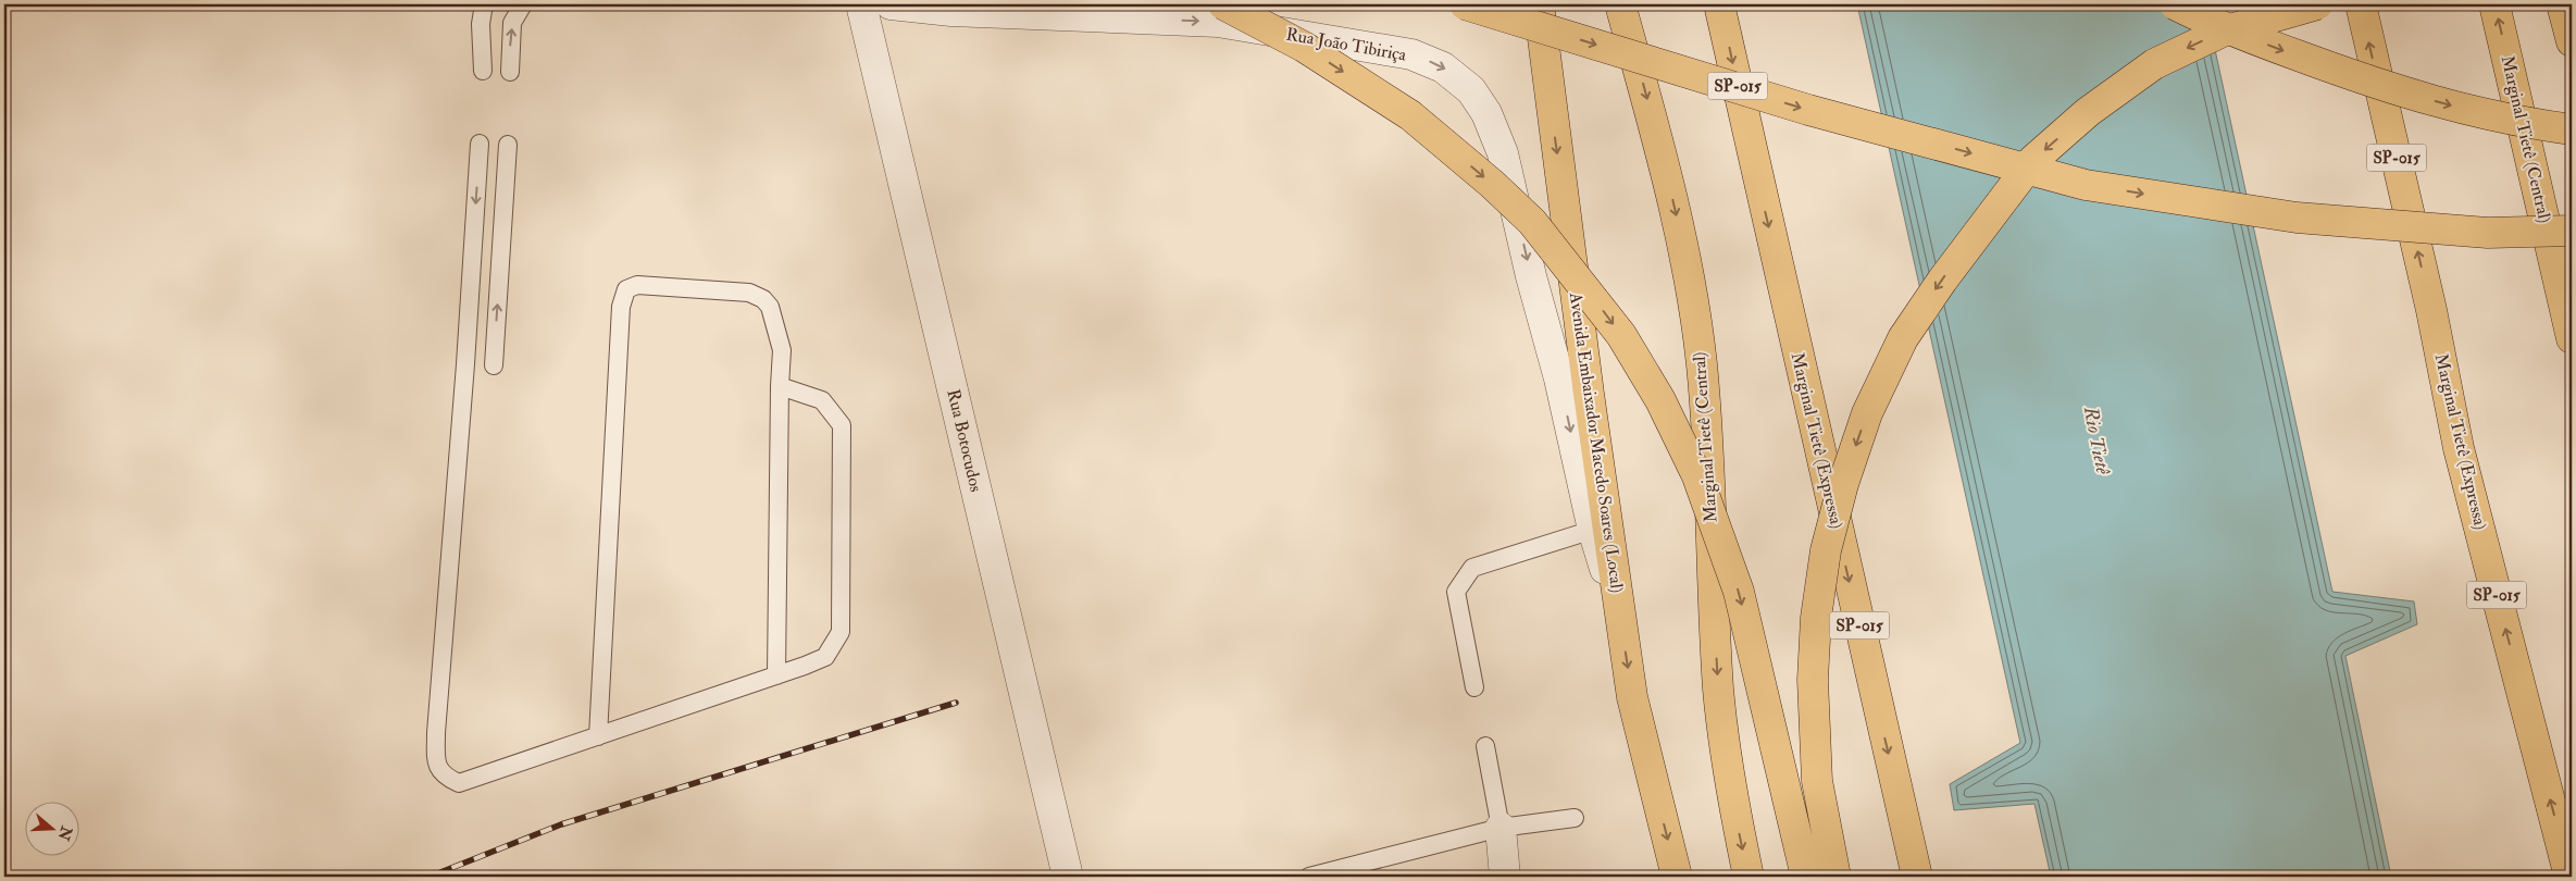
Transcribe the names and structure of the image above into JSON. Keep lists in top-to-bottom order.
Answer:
{
  "streets": {
    "highway": [
      "SP-015",
      "Marginal Tietê (Central)",
      "Marginal Tietê (Expressa)",
      "Avenida Embaixador Macedo Soares (Local)"
    ],
    "street": ["Rua João Tibiriça", "Rua Botocudos"]
  },
  "crossings": [
    ["Rua João Tibiriça", "Avenida Embaixador Macedo Soares (Local)"]
  ],
  "one_way": ["Rua João Tibiriça", "Avenida Embaixador Macedo Soares (Local)"],
  "water": ["Rio Tietê"],
  "north": "right"
}
